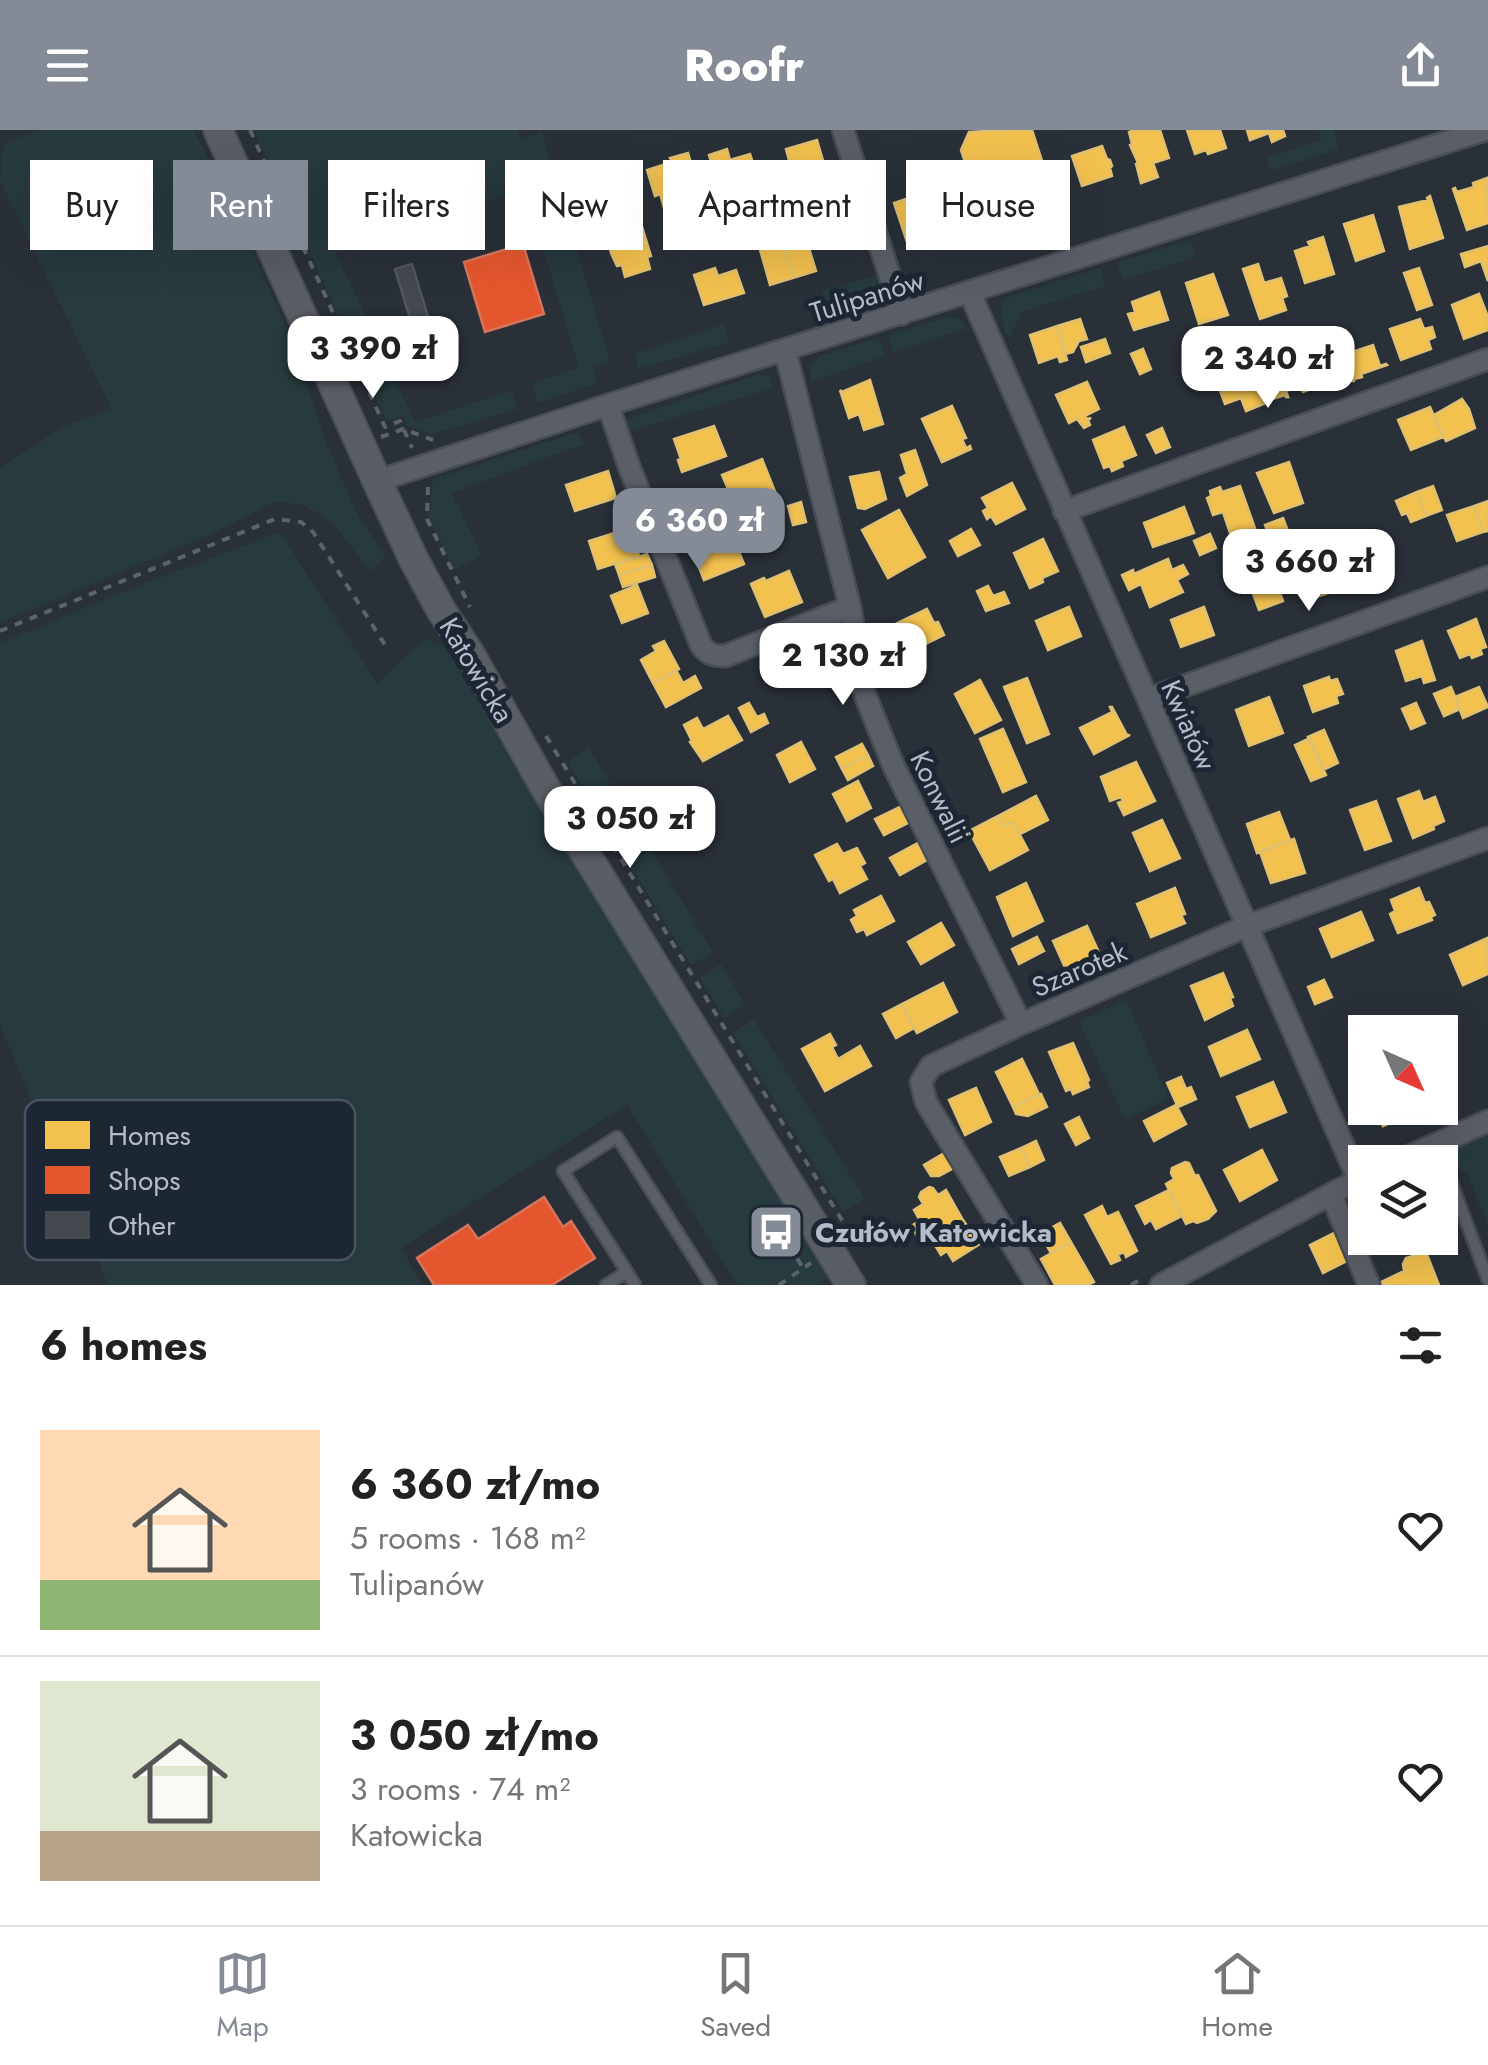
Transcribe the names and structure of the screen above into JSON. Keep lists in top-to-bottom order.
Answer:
{
  "streets": {
    "main road": ["Katowicka"],
    "street": [
      "Tulipanów",
      "Kwiatów",
      "Konwalii",
      "Szarotek"
    ]
  },
  "crossings": [
    ["Tulipanów", "Katowicka"],
    ["Tulipanów", "Kwiatów"],
    ["Tulipanów", "Konwalii"],
    ["Kwiatów", "Szarotek"],
    ["Konwalii", "Szarotek"]
  ],
  "places": {
    "bus stop": ["Czułów Katowicka"]
  },
  "legend": ["Homes", "Shops", "Other"],
  "north": "bottom right",
  "page": {
    "header": "Roofr",
    "chip": [
      "Buy",
      "Rent",
      "Filters",
      "New",
      "Apartment",
      "House"
    ],
    "price": [
      "3 390 zł",
      "2 340 zł",
      "6 360 zł",
      "3 660 zł",
      "2 130 zł",
      "3 050 zł"
    ],
    "heading": "6 homes",
    "list": [
      {
        "name": "6 360 zł/mo",
        "note": "5 rooms · 168 m² · Tulipanów"
      },
      {
        "name": "3 050 zł/mo",
        "note": "3 rooms · 74 m² · Katowicka"
      }
    ],
    "tabs": ["Map", "Saved", "Home"]
  }
}
